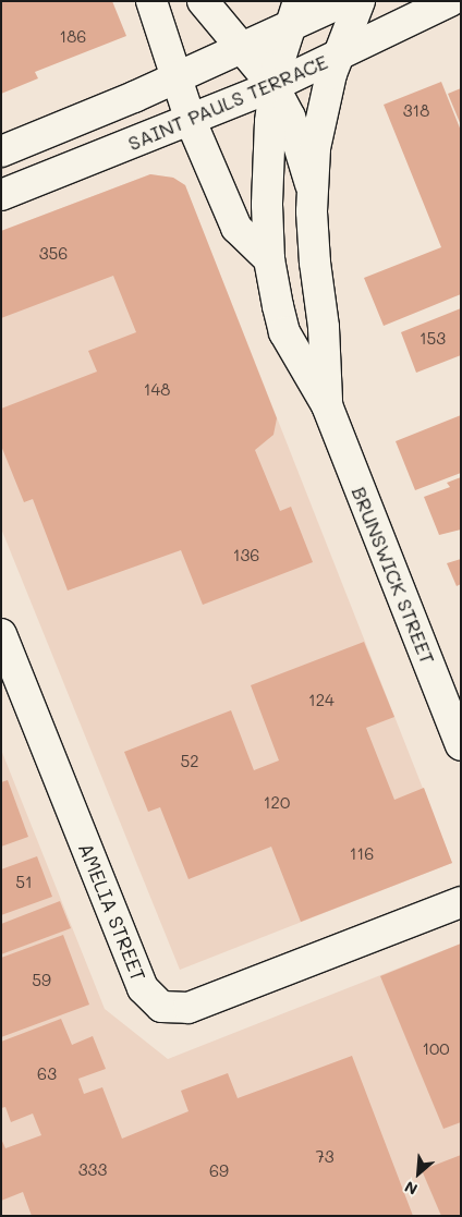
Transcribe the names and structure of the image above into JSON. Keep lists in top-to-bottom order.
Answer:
{
  "streets": {
    "main road": ["SAINT PAULS TERRACE", "BRUNSWICK STREET", "AMELIA STREET"]
  },
  "crossings": [
    ["SAINT PAULS TERRACE", "BRUNSWICK STREET"]
  ],
  "house_numbers": [
    "186",
    "318",
    "356",
    "153",
    "148",
    "136",
    "124",
    "52",
    "120",
    "116",
    "51",
    "59",
    "100",
    "63",
    "73",
    "333",
    "69"
  ],
  "north": "bottom left"
}
